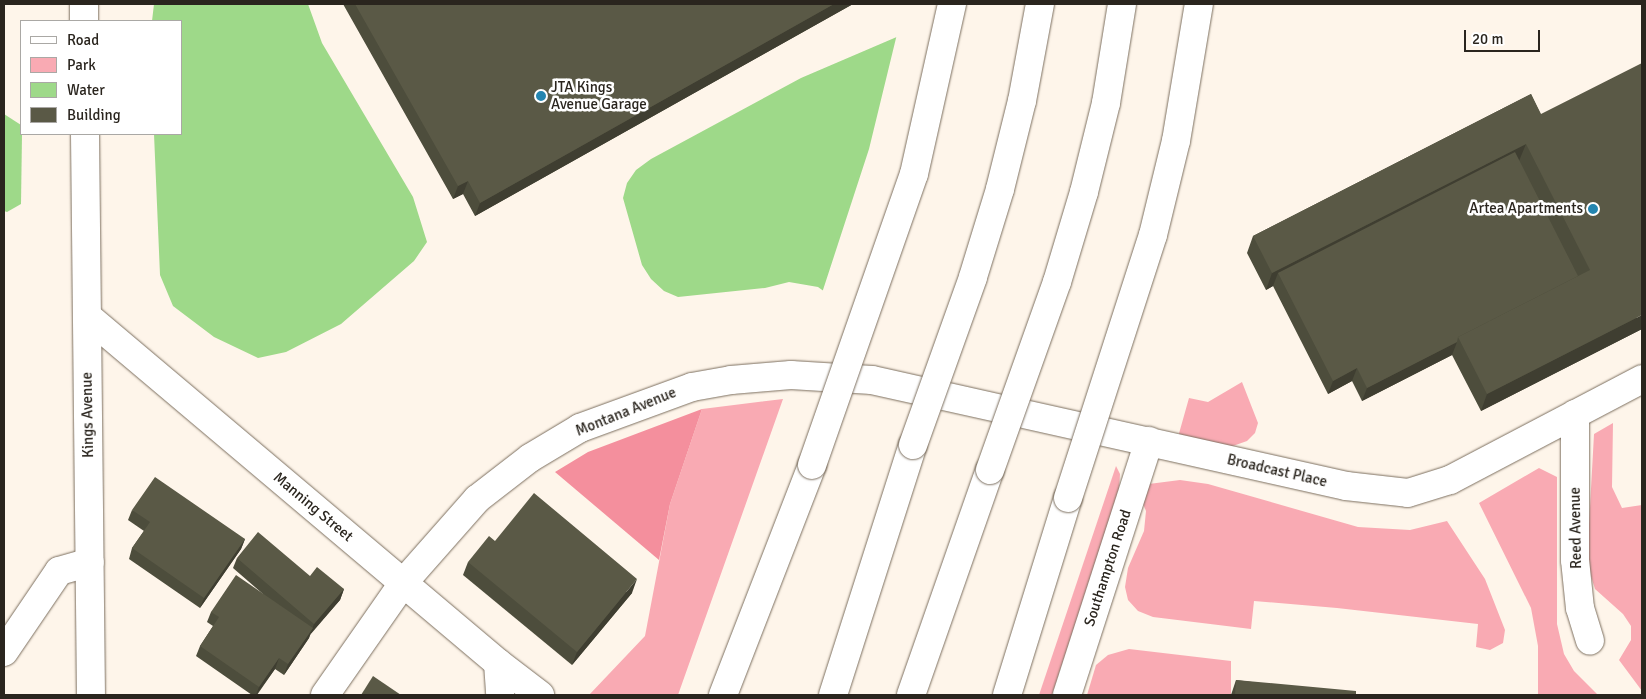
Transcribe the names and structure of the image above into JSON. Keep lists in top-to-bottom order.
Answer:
{
  "streets": {
    "main road": [
      "Montana Avenue",
      "Kings Avenue",
      "Broadcast Place",
      "Manning Street",
      "Reed Avenue",
      "Southampton Road"
    ]
  },
  "crossings": [
    ["Montana Avenue", "Broadcast Place"],
    ["Montana Avenue", "Manning Street"],
    ["Kings Avenue", "Manning Street"],
    ["Broadcast Place", "Reed Avenue"],
    ["Broadcast Place", "Southampton Road"]
  ],
  "places": ["JTA Kings Avenue Garage", "Artea Apartments"],
  "legend": [
    "Road",
    "Park",
    "Water",
    "Building"
  ],
  "scale_bar": "20 m"
}
